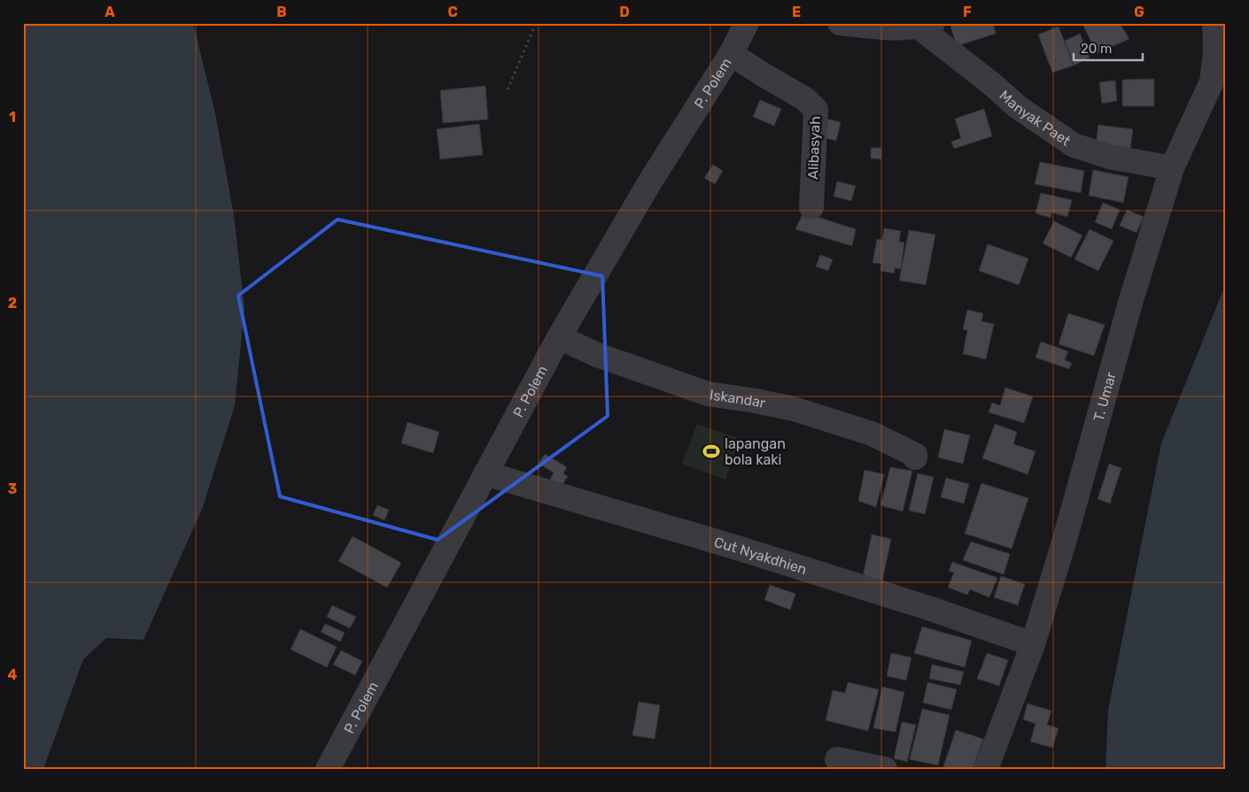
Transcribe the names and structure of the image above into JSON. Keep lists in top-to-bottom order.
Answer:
{
  "streets": {
    "street": [
      "P. Polem",
      "Manyak Paet",
      "Alibasyah",
      "T. Umar",
      "Iskandar",
      "Cut Nyakdhien"
    ]
  },
  "crossings": [
    ["P. Polem", "Alibasyah"],
    ["P. Polem", "Iskandar"],
    ["P. Polem", "Cut Nyakdhien"],
    ["Manyak Paet", "T. Umar"],
    ["T. Umar", "Cut Nyakdhien"]
  ],
  "places": {
    "sports": ["lapangan bola kaki"]
  },
  "scale_bar": "20 m",
  "grid": {
    "columns": [
      "A",
      "B",
      "C",
      "D",
      "E",
      "F",
      "G"
    ],
    "rows": [
      "1",
      "2",
      "3",
      "4"
    ]
  }
}
